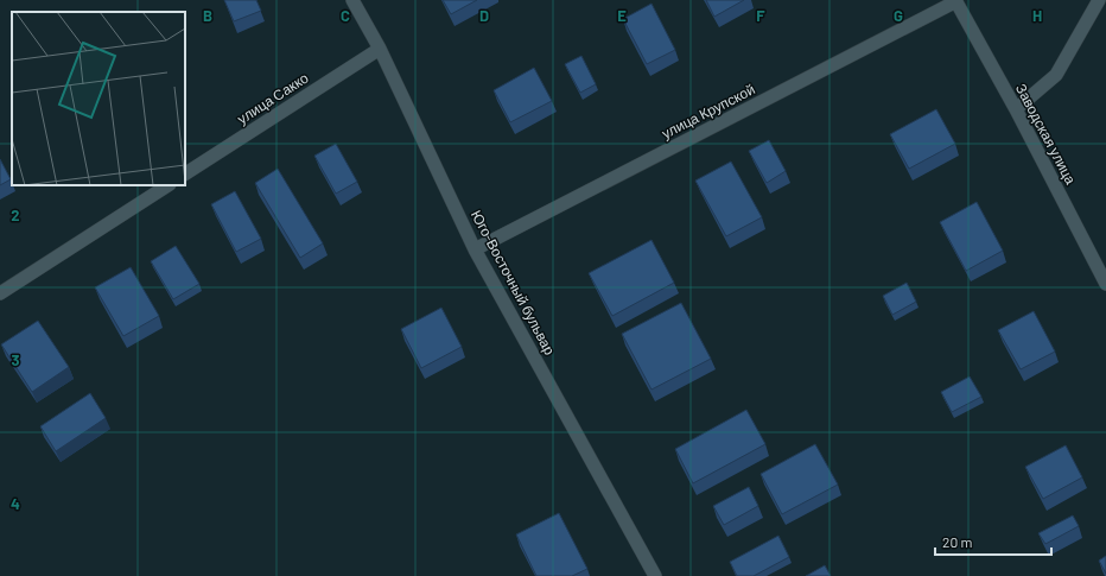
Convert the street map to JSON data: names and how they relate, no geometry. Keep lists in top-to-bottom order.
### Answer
{
  "streets": {
    "street": [
      "улица Сакко",
      "улица Крупской",
      "Заводская улица",
      "Юго-Восточный бульвар"
    ]
  },
  "crossings": [
    ["улица Сакко", "Юго-Восточный бульвар"],
    ["улица Крупской", "Заводская улица"],
    ["улица Крупской", "Юго-Восточный бульвар"]
  ],
  "scale_bar": "20 m",
  "grid": {
    "columns": [
      "B",
      "C",
      "D",
      "E",
      "F",
      "G",
      "H"
    ],
    "rows": ["2", "3", "4"]
  }
}
